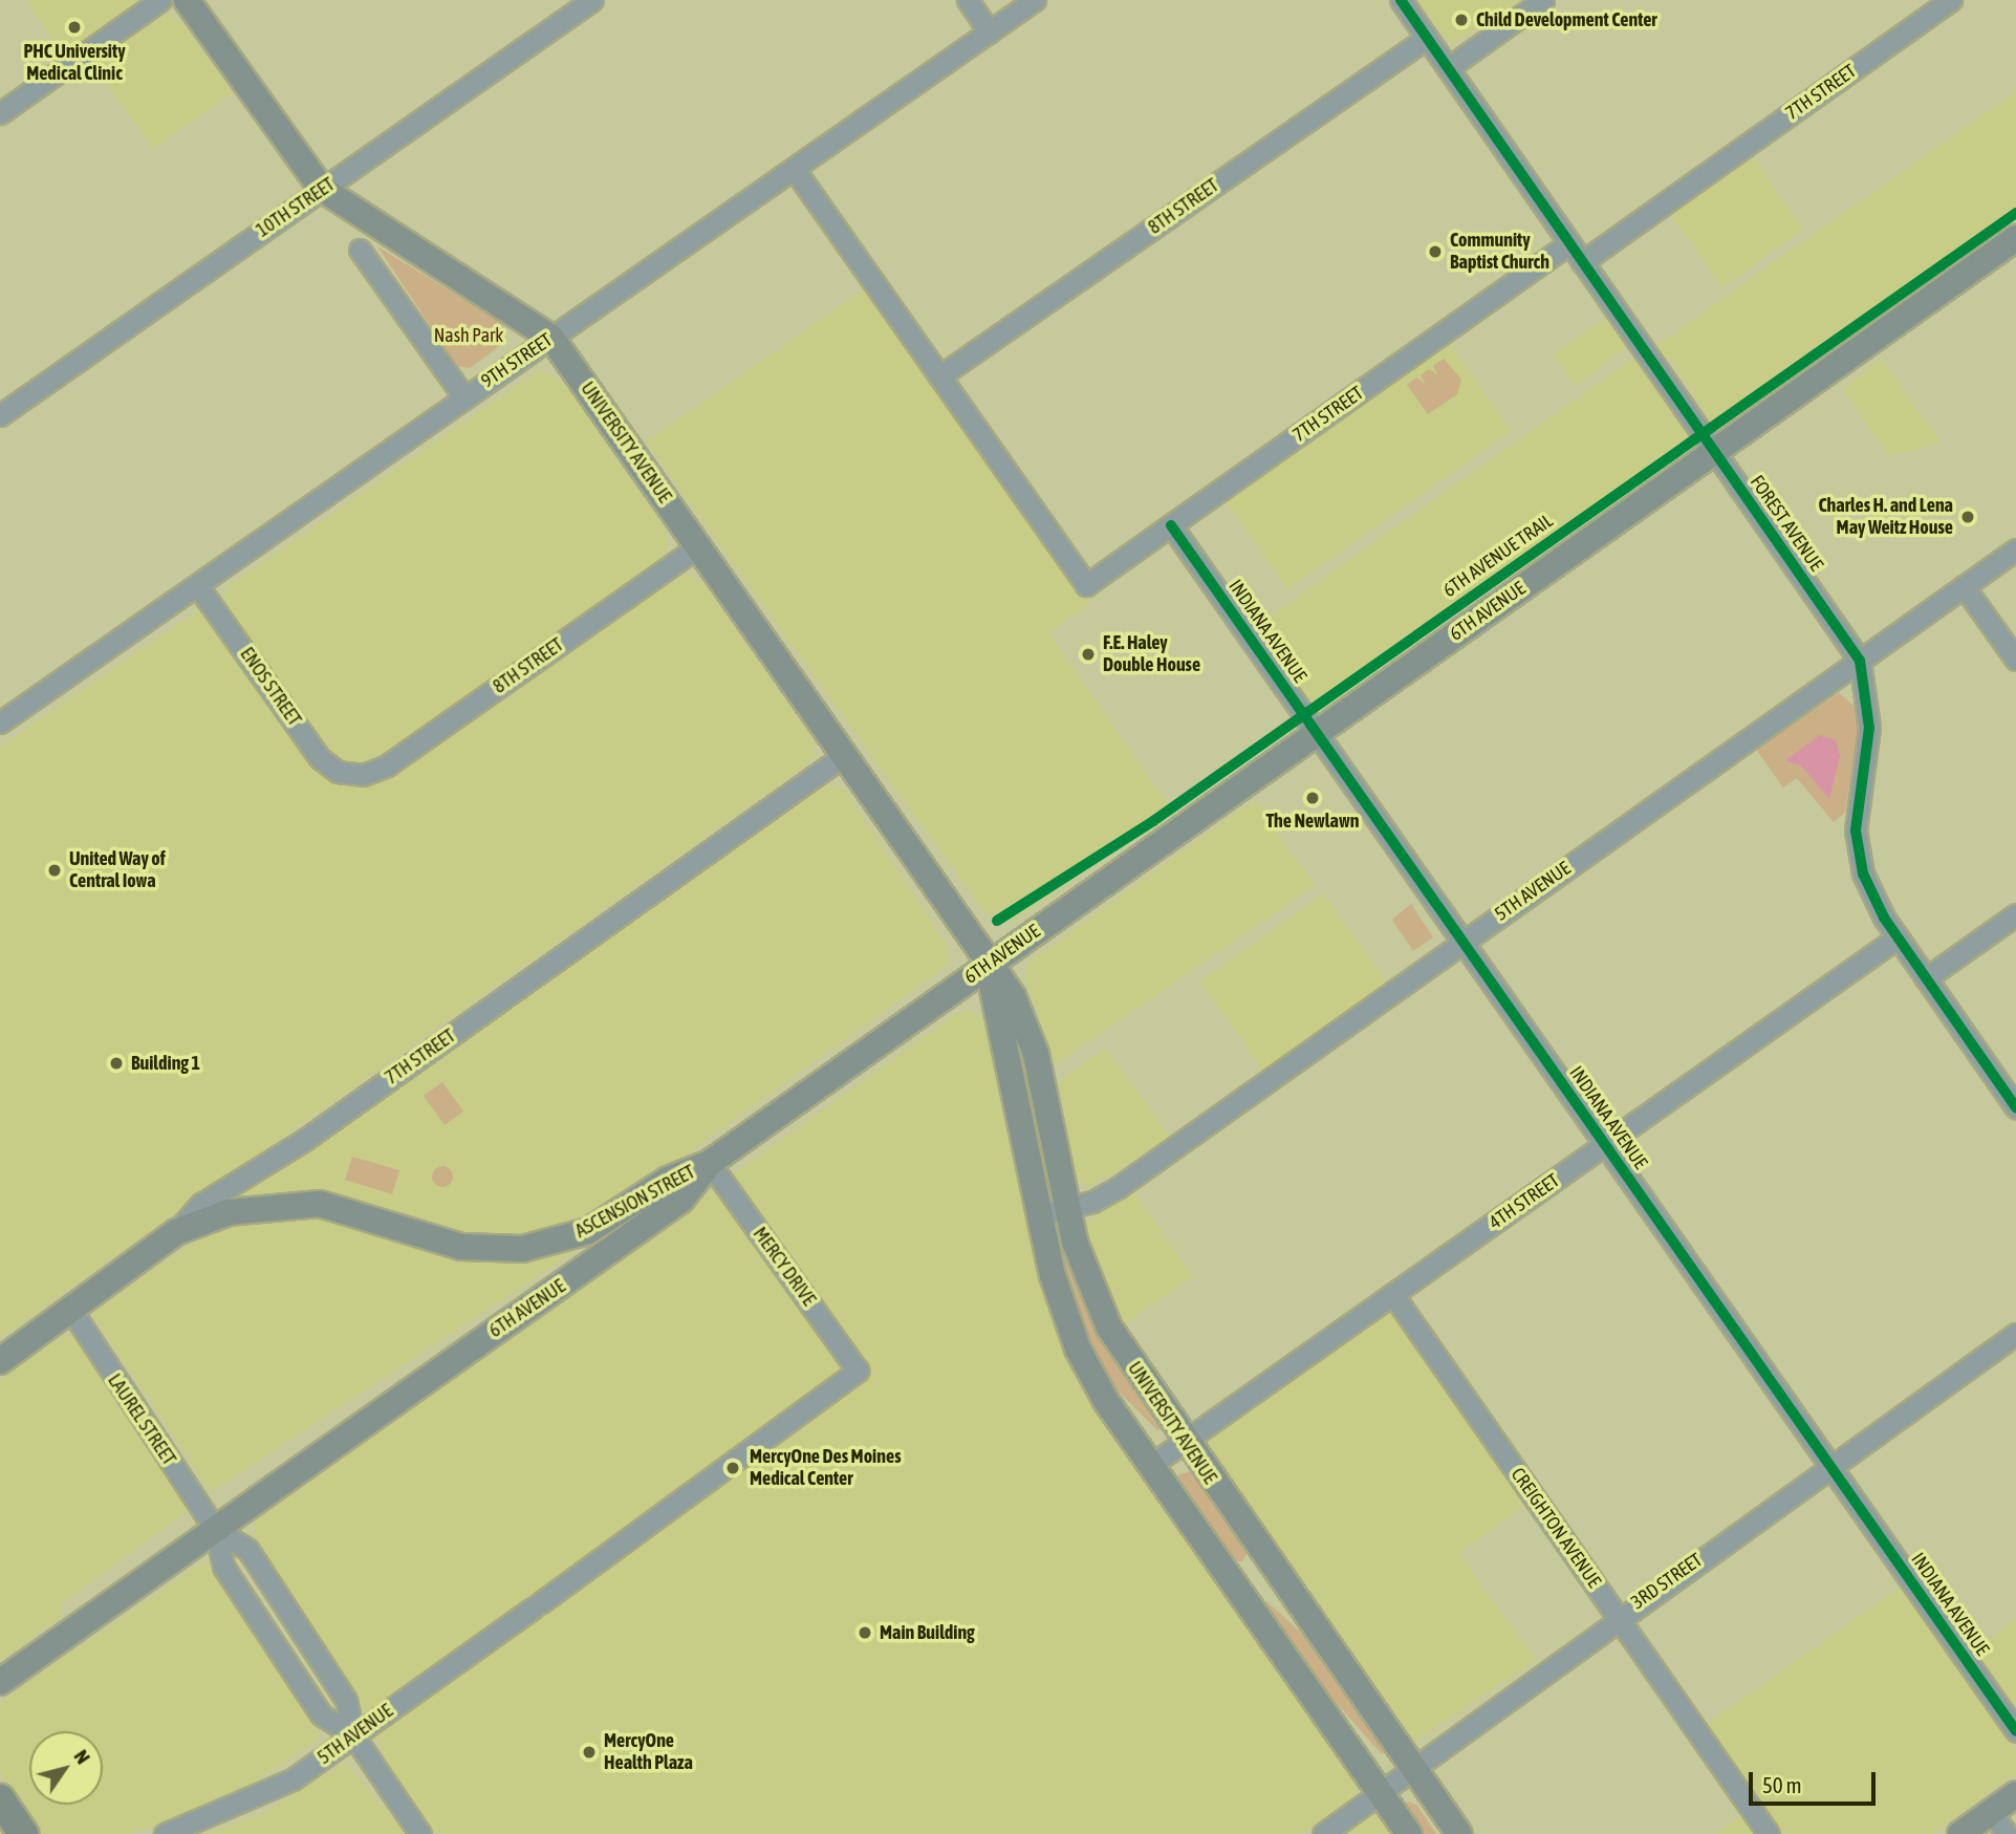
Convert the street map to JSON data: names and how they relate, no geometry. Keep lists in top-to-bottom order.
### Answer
{
  "streets": {
    "main road": [
      "7TH STREET",
      "UNIVERSITY AVENUE",
      "6TH AVENUE",
      "ASCENSION STREET"
    ],
    "street": [
      "8TH STREET",
      "10TH STREET",
      "9TH STREET",
      "FOREST AVENUE",
      "INDIANA AVENUE",
      "ENOS STREET",
      "5TH AVENUE",
      "4TH STREET",
      "MERCY DRIVE",
      "LAUREL STREET",
      "CREIGHTON AVENUE",
      "3RD STREET"
    ],
    "cycle path": ["6TH AVENUE TRAIL"]
  },
  "crossings": [
    ["7TH STREET", "8TH STREET"],
    ["7TH STREET", "UNIVERSITY AVENUE"],
    ["7TH STREET", "FOREST AVENUE"],
    ["7TH STREET", "INDIANA AVENUE"],
    ["7TH STREET", "ASCENSION STREET"],
    ["7TH STREET", "LAUREL STREET"],
    ["8TH STREET", "UNIVERSITY AVENUE"],
    ["8TH STREET", "FOREST AVENUE"],
    ["8TH STREET", "ENOS STREET"],
    ["10TH STREET", "UNIVERSITY AVENUE"],
    ["9TH STREET", "UNIVERSITY AVENUE"],
    ["9TH STREET", "ENOS STREET"],
    ["UNIVERSITY AVENUE", "6TH AVENUE"],
    ["UNIVERSITY AVENUE", "5TH AVENUE"],
    ["UNIVERSITY AVENUE", "4TH STREET"],
    ["UNIVERSITY AVENUE", "3RD STREET"],
    ["FOREST AVENUE", "6TH AVENUE"],
    ["FOREST AVENUE", "5TH AVENUE"],
    ["FOREST AVENUE", "4TH STREET"],
    ["6TH AVENUE", "INDIANA AVENUE"],
    ["6TH AVENUE", "ASCENSION STREET"],
    ["6TH AVENUE", "MERCY DRIVE"],
    ["6TH AVENUE", "LAUREL STREET"],
    ["INDIANA AVENUE", "5TH AVENUE"],
    ["INDIANA AVENUE", "4TH STREET"],
    ["INDIANA AVENUE", "3RD STREET"],
    ["5TH AVENUE", "MERCY DRIVE"],
    ["5TH AVENUE", "LAUREL STREET"],
    ["ASCENSION STREET", "MERCY DRIVE"],
    ["4TH STREET", "CREIGHTON AVENUE"],
    ["CREIGHTON AVENUE", "3RD STREET"]
  ],
  "parks": ["Nash Park"],
  "places": [
    "Child Development Center",
    "PHC University Medical Clinic",
    "Community Baptist Church",
    "Charles H. and Lena May Weitz House",
    "F.E. Haley Double House",
    "The Newlawn",
    "United Way of Central Iowa",
    "Building 1",
    "MercyOne Des Moines Medical Center",
    "Main Building",
    "MercyOne Health Plaza"
  ],
  "scale_bar": "50 m",
  "north": "top right"
}
